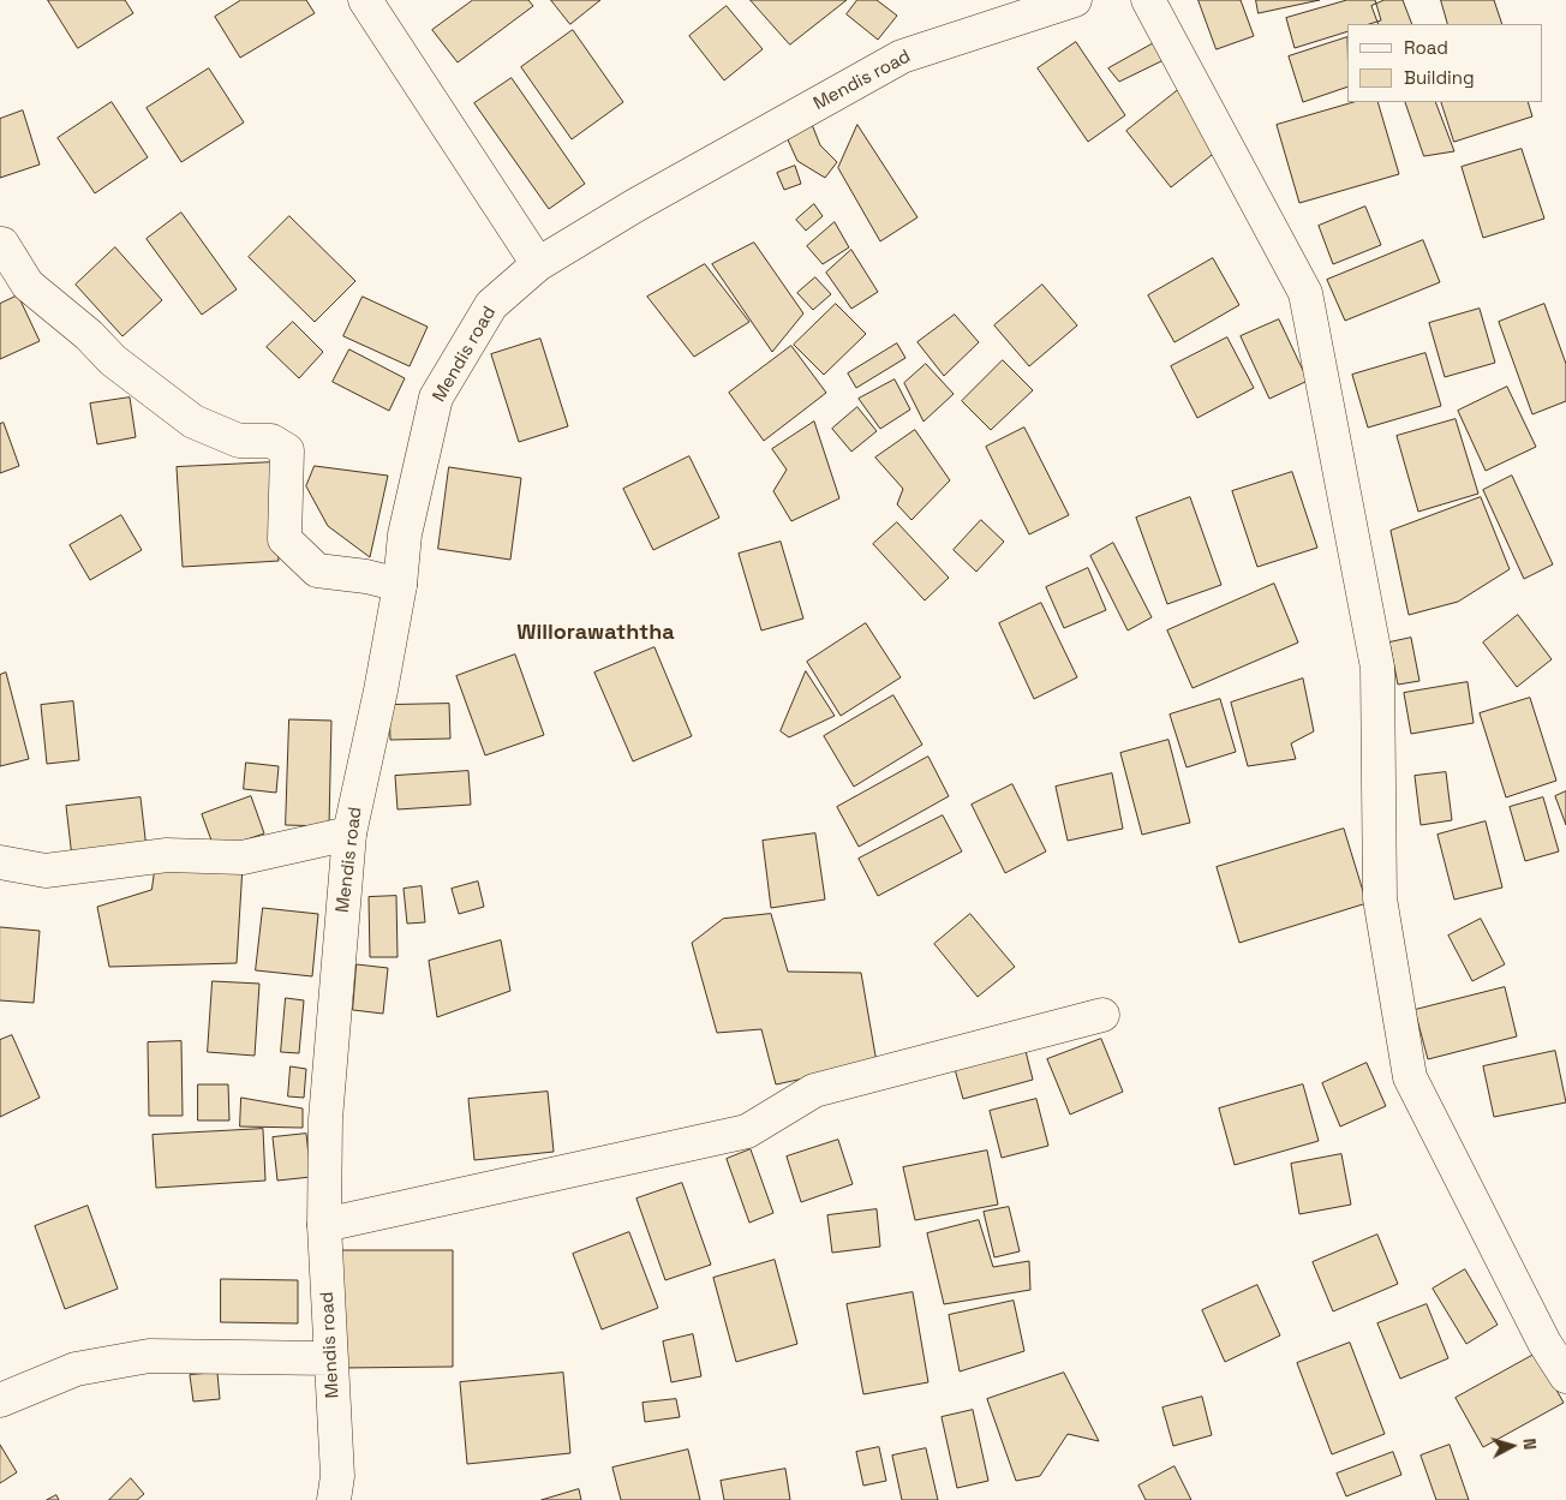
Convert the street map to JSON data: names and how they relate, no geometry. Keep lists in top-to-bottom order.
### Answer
{
  "streets": {
    "street": ["Mendis road"]
  },
  "districts": ["Willorawaththa"],
  "legend": ["Road", "Building"],
  "north": "right"
}
